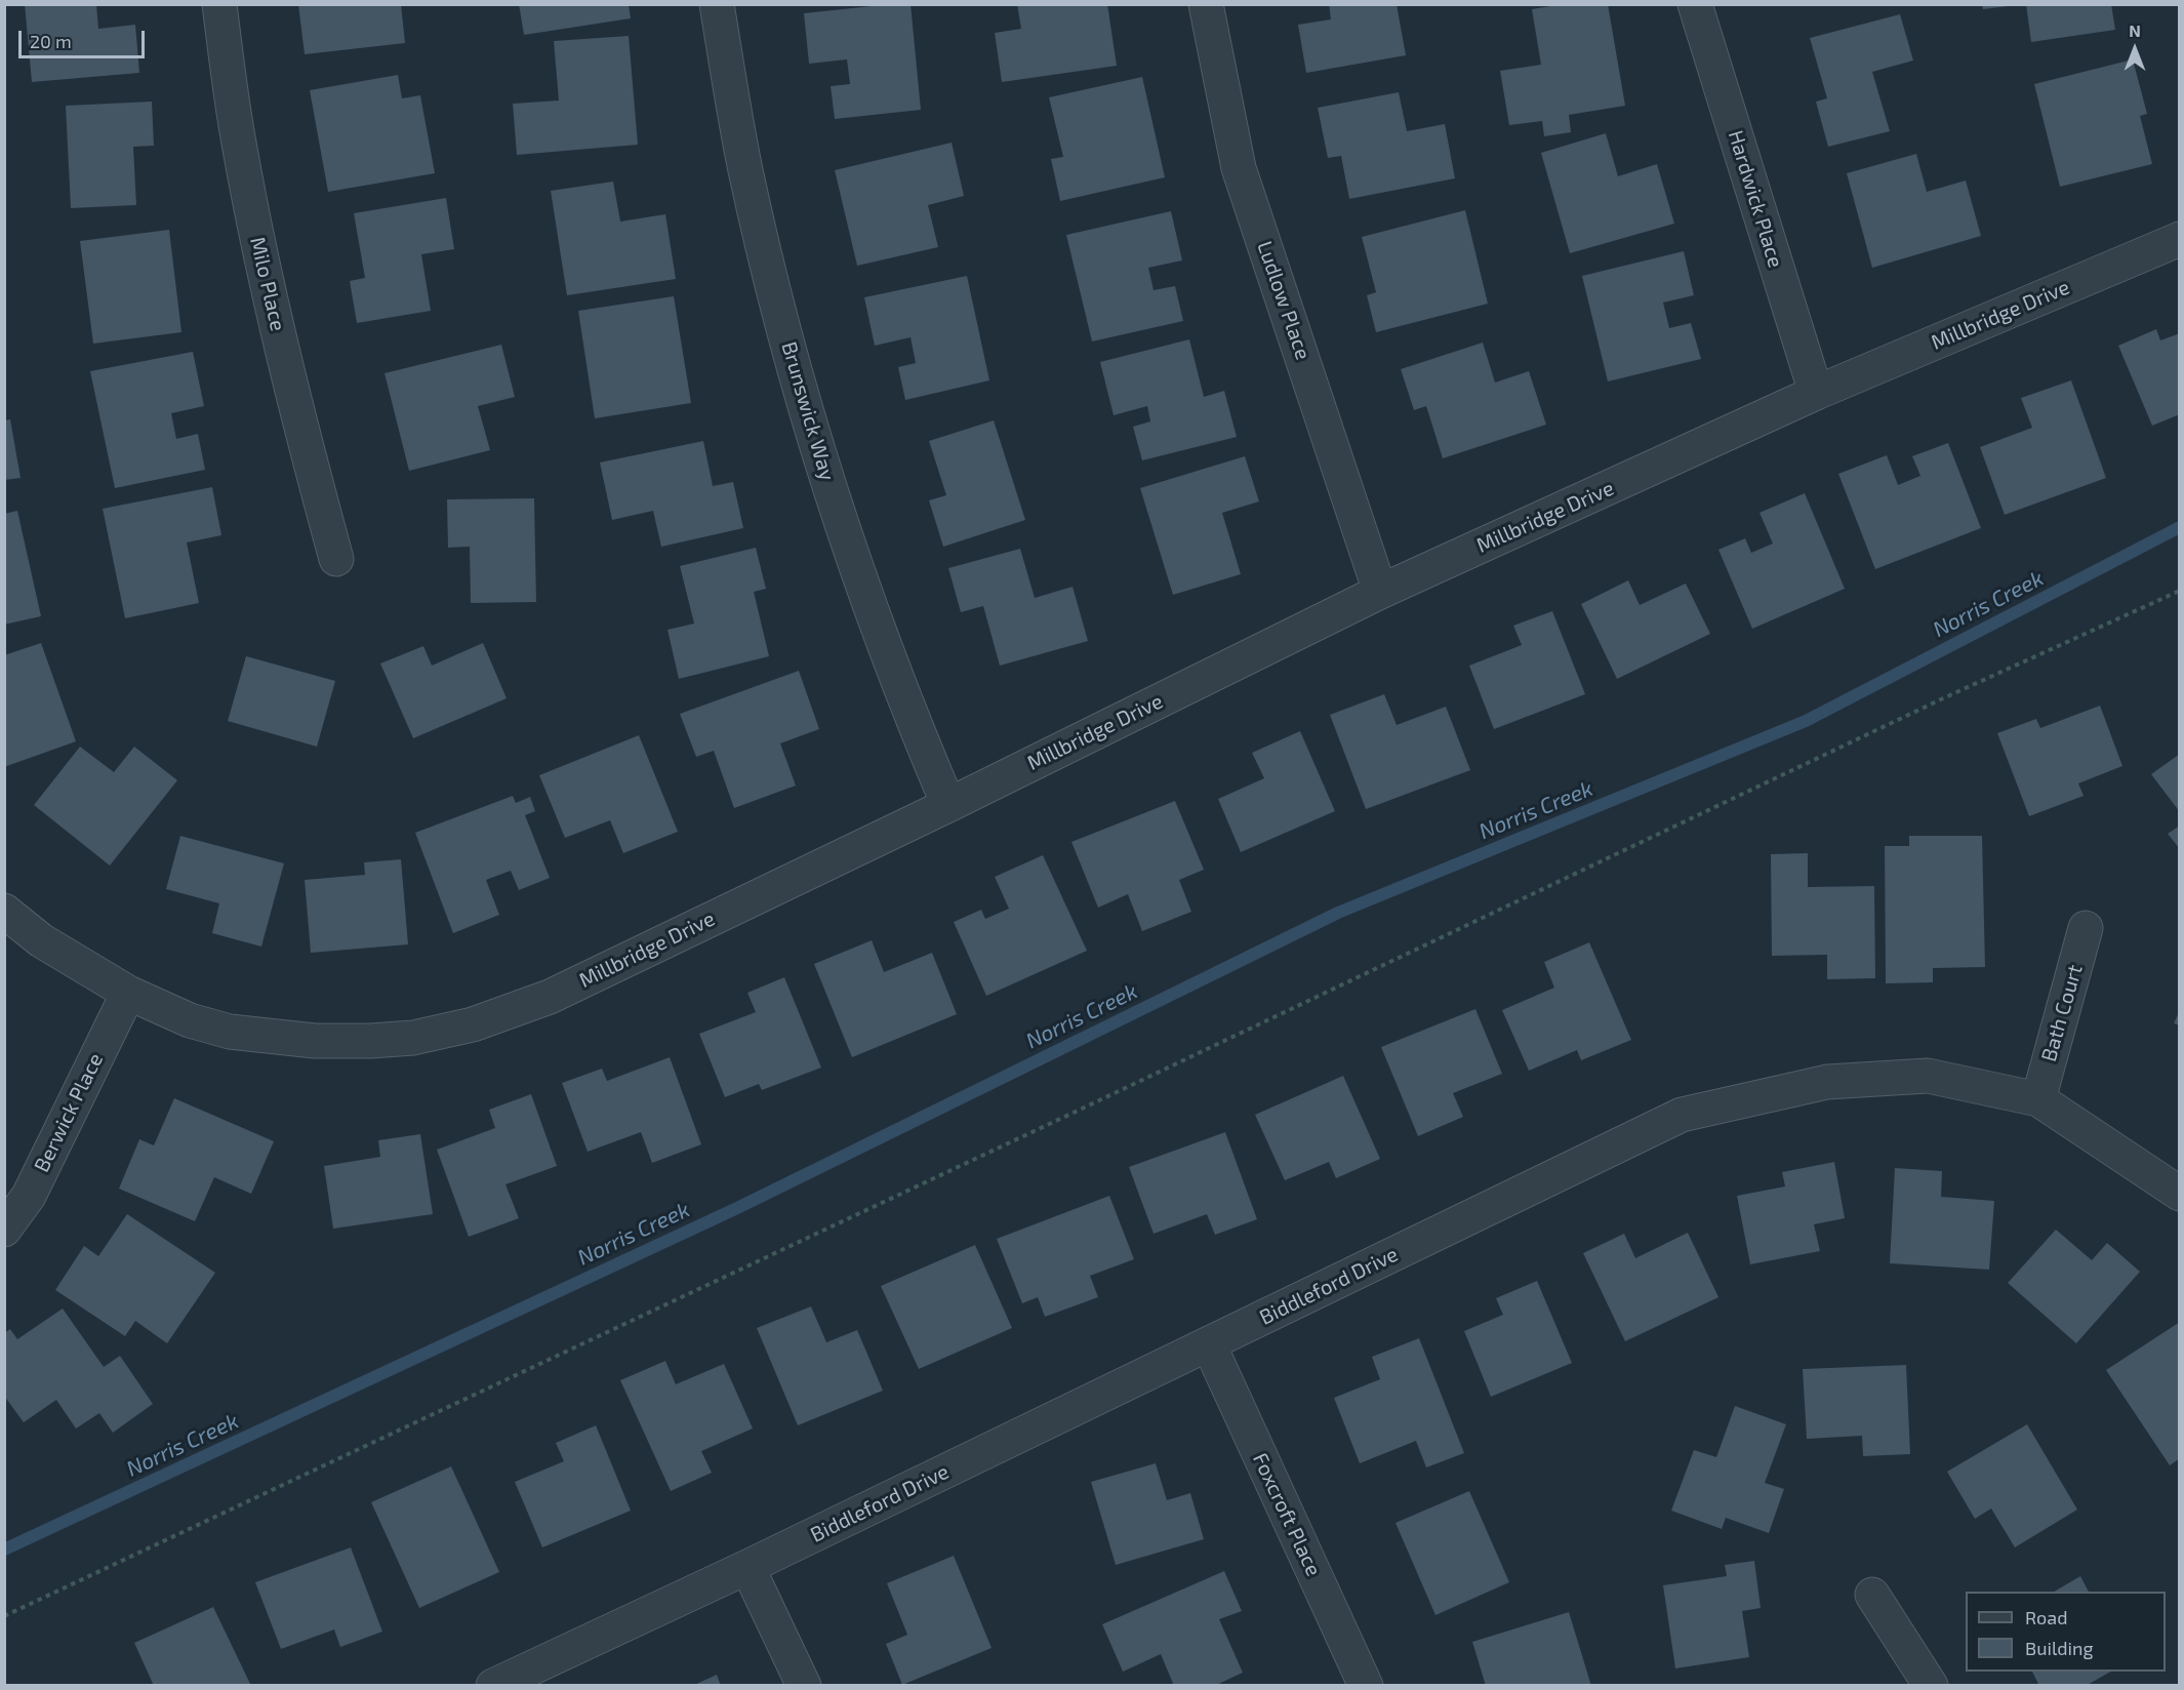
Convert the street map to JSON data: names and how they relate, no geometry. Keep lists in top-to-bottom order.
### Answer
{
  "streets": {
    "street": [
      "Hardwick Place",
      "Milo Place",
      "Ludlow Place",
      "Millbridge Drive",
      "Brunswick Way",
      "Bath Court",
      "Berwick Place",
      "Biddleford Drive",
      "Foxcroft Place"
    ]
  },
  "crossings": [
    ["Hardwick Place", "Millbridge Drive"],
    ["Ludlow Place", "Millbridge Drive"],
    ["Millbridge Drive", "Brunswick Way"],
    ["Millbridge Drive", "Berwick Place"],
    ["Bath Court", "Biddleford Drive"],
    ["Biddleford Drive", "Foxcroft Place"]
  ],
  "water": ["Norris Creek"],
  "legend": ["Road", "Building"],
  "scale_bar": "20 m",
  "north": "top"
}
